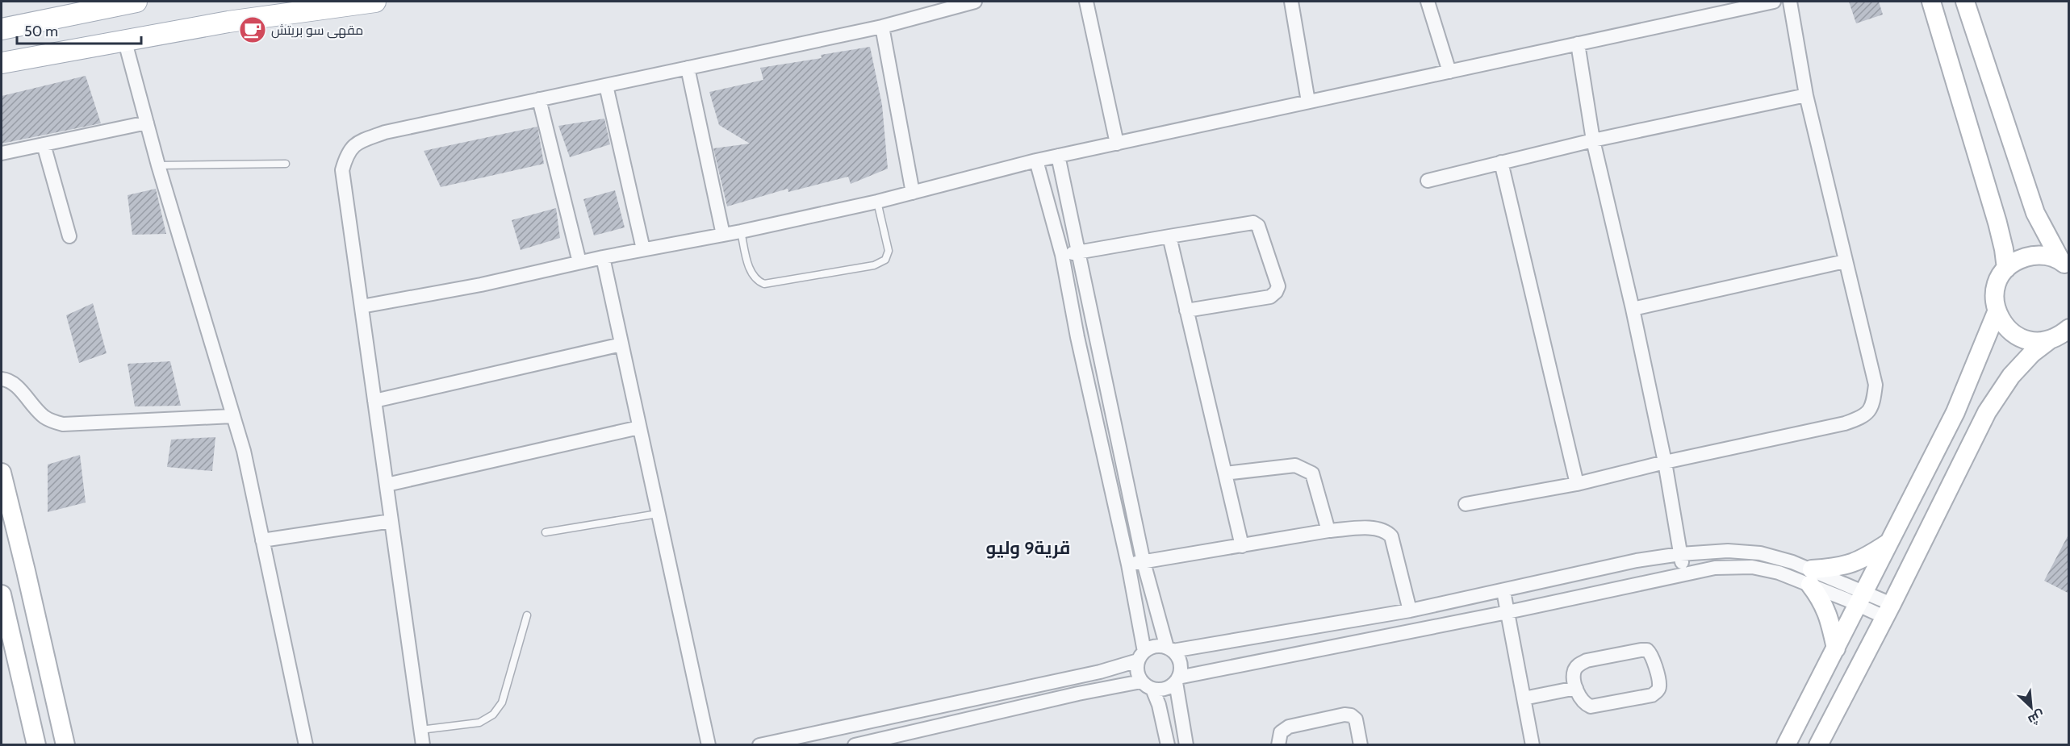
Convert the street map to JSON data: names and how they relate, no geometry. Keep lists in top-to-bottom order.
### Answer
{
  "districts": ["قرية9 وليو"],
  "places": {
    "cafe": ["مقهى سو بريتش"]
  },
  "scale_bar": "50 m",
  "north": "bottom right"
}
